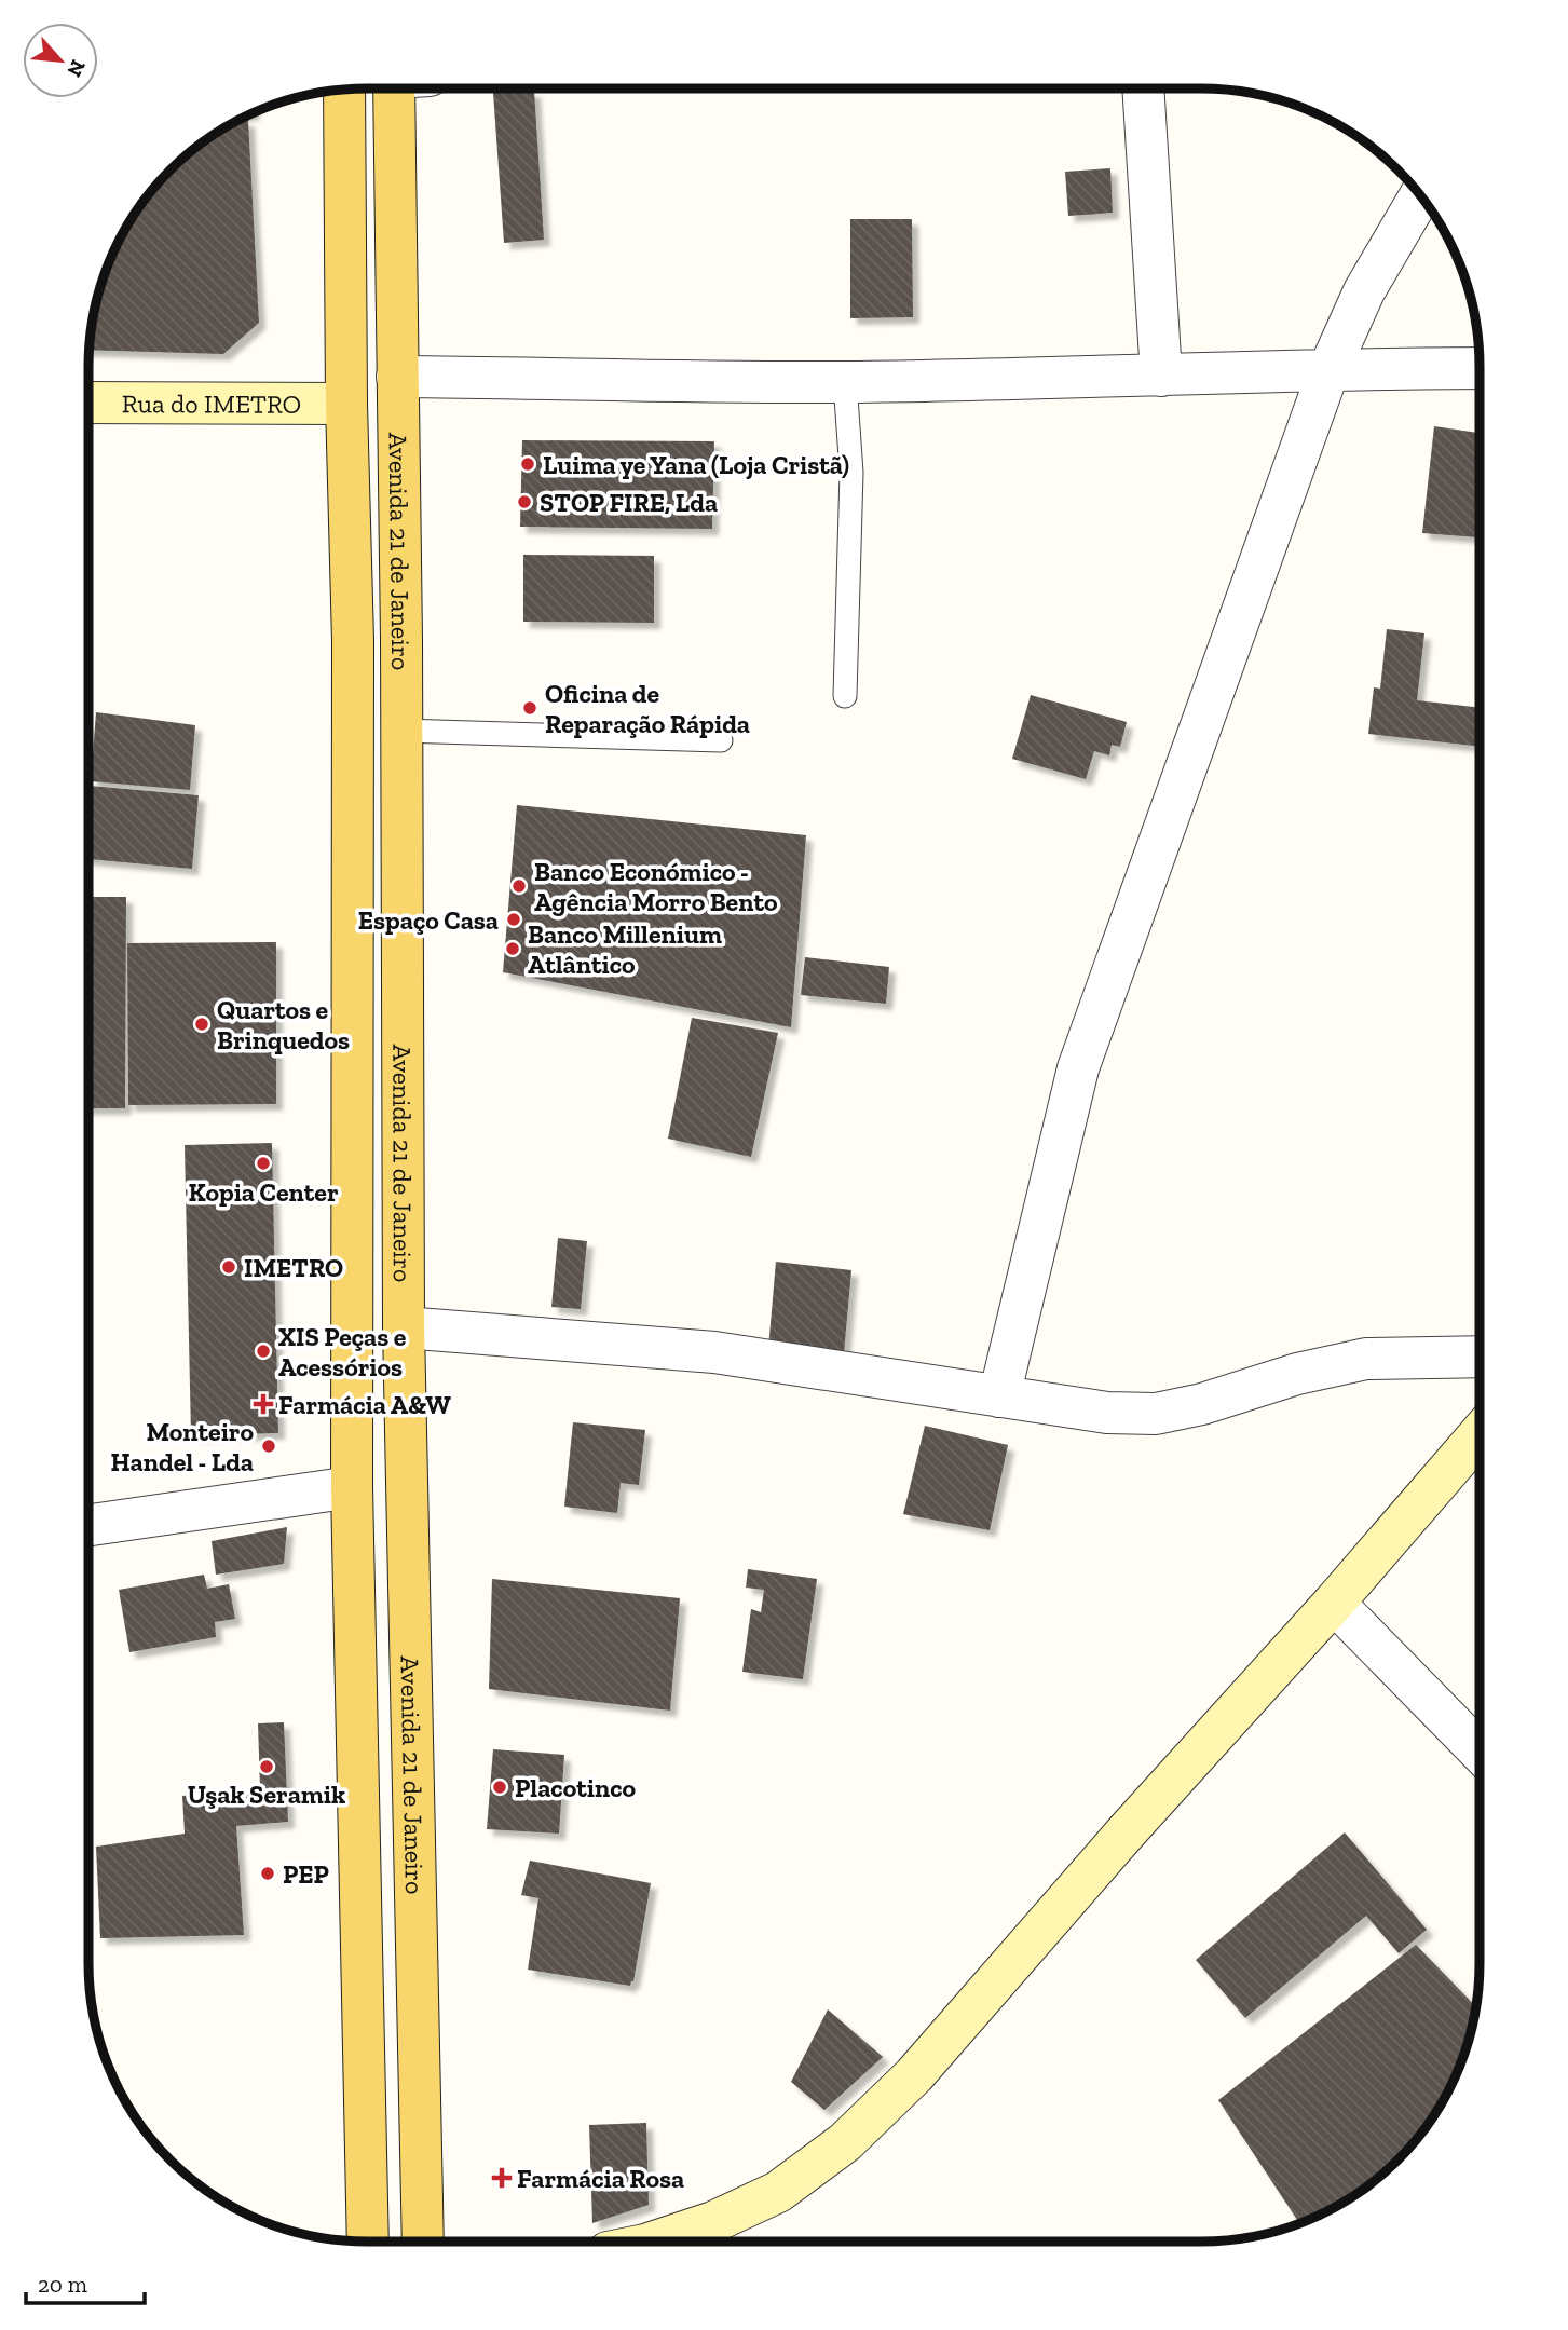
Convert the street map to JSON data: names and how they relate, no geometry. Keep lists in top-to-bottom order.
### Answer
{
  "streets": {
    "main road": ["Rua do IMETRO", "Avenida 21 de Janeiro"]
  },
  "crossings": [
    ["Rua do IMETRO", "Avenida 21 de Janeiro"]
  ],
  "places": {
    "other": [
      "Luima ye Yana (Loja Cristã)",
      "STOP FIRE, Lda",
      "Oficina de Reparação Rápida",
      "Banco Económico - Agência Morro Bento",
      "Espaço Casa",
      "Banco Millenium Atlântico",
      "Quartos e Brinquedos",
      "Kopia Center",
      "IMETRO",
      "XIS Peças e Acessórios",
      "Monteiro Handel - Lda",
      "Uşak Seramik",
      "Placotinco",
      "PEP"
    ],
    "health": ["Farmácia A&W", "Farmácia Rosa"]
  },
  "scale_bar": "20 m",
  "north": "bottom right"
}
